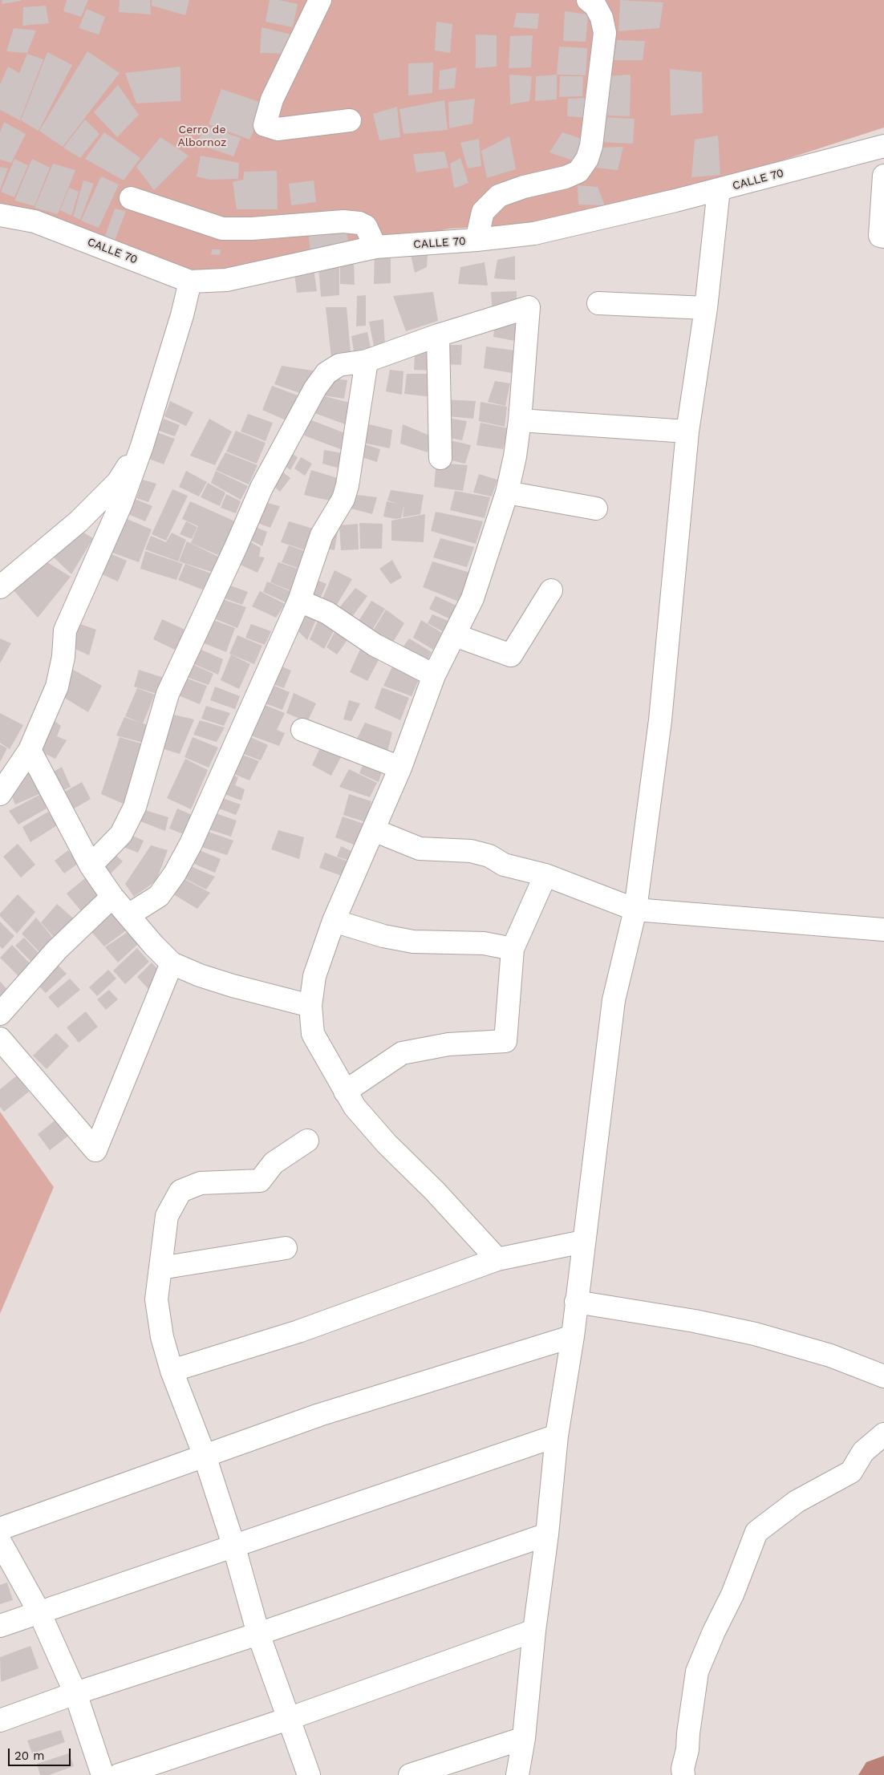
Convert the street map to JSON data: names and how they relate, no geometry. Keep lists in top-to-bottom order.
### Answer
{
  "streets": {
    "street": ["CALLE 70"]
  },
  "parks": ["Cerro de Albornoz"],
  "scale_bar": "20 m"
}
